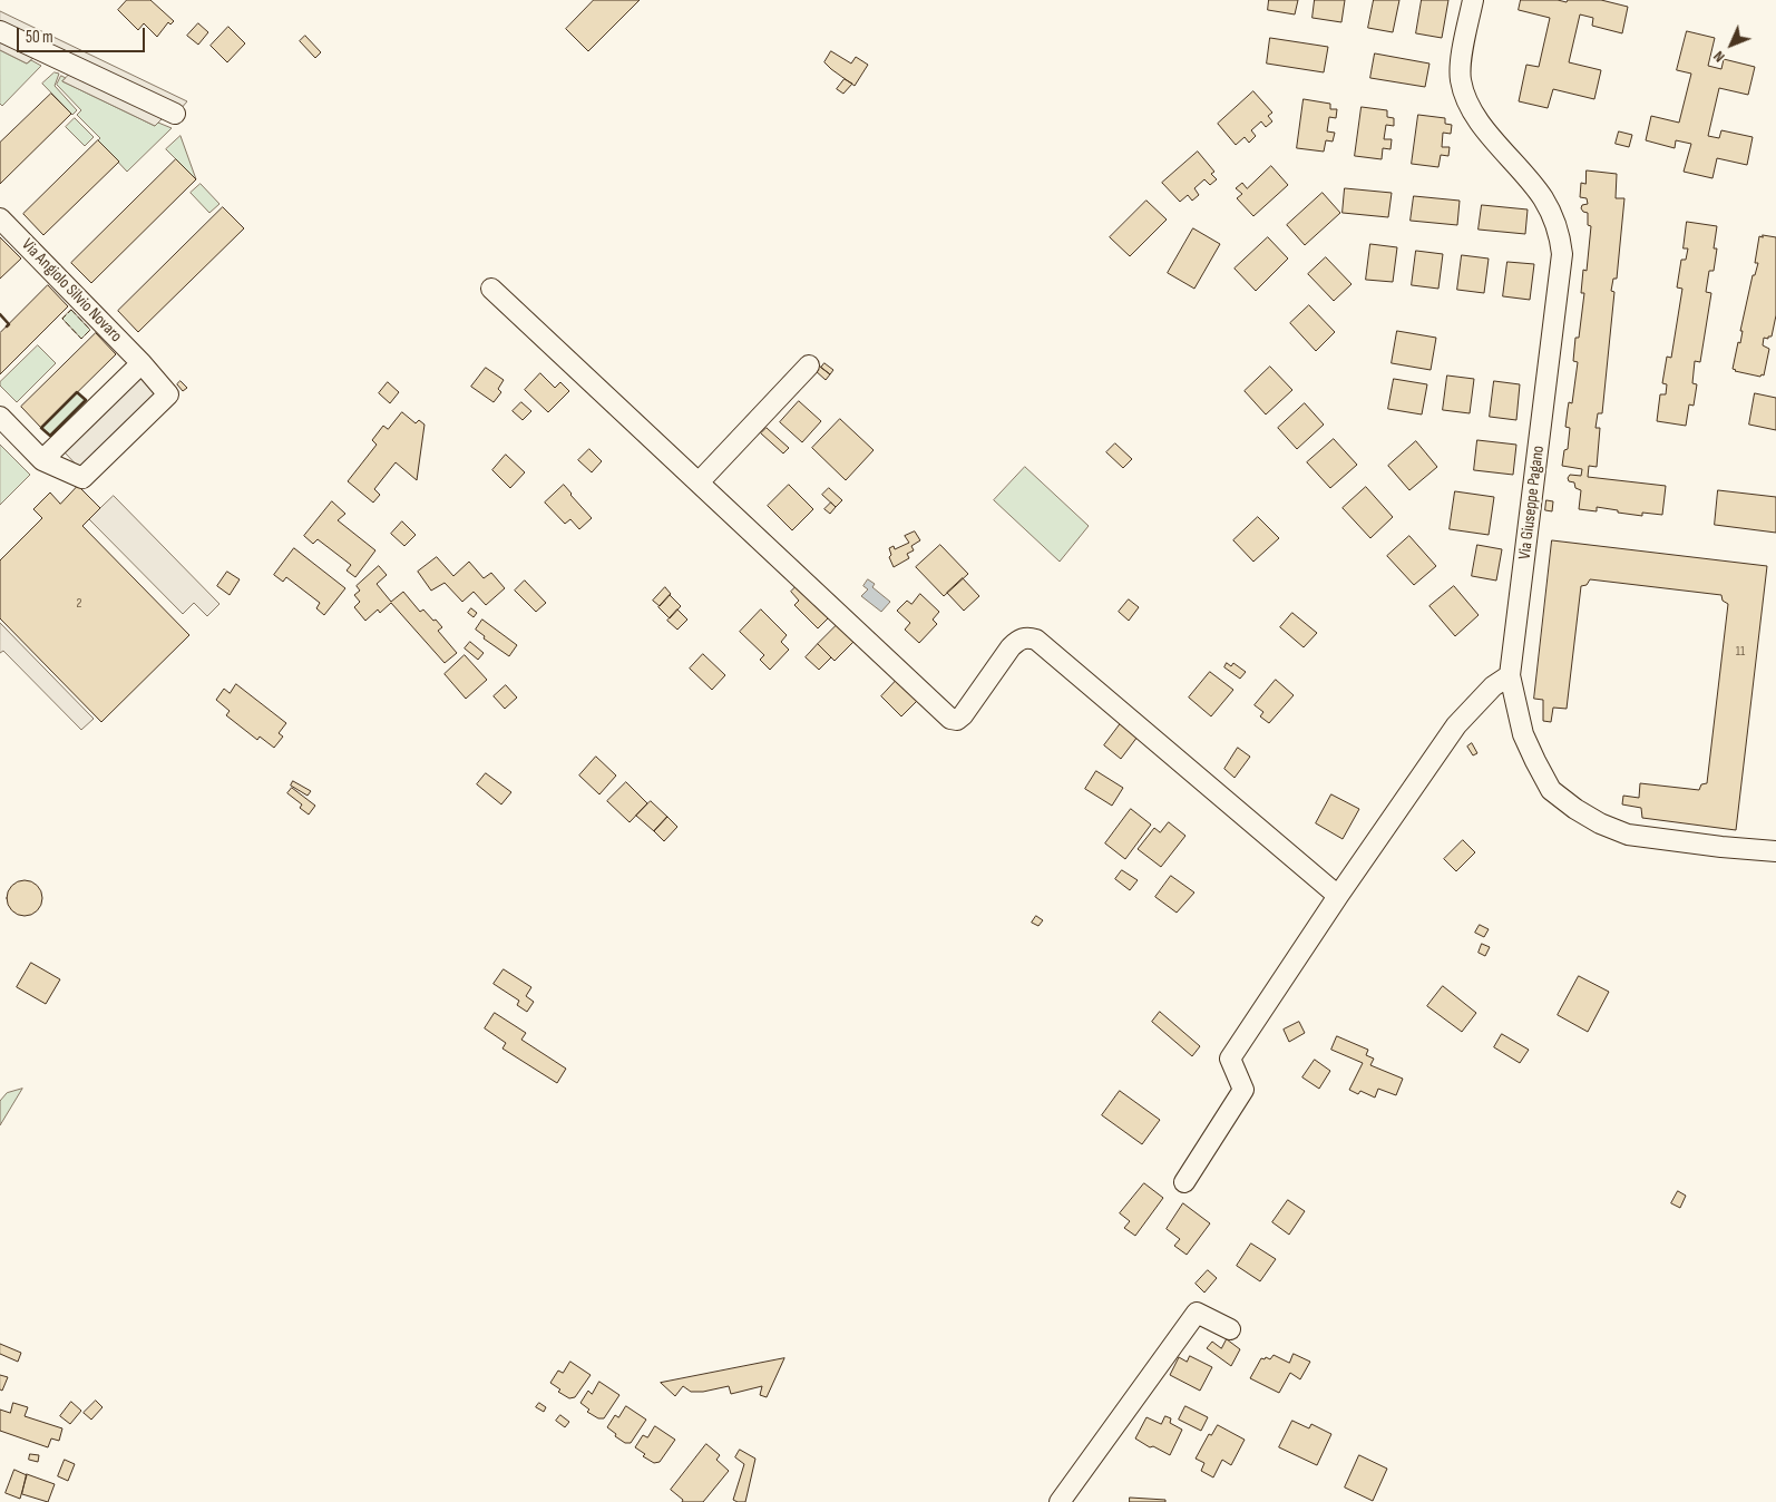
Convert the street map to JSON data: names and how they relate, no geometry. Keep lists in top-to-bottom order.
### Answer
{
  "streets": {
    "street": ["Via Angiolo Silvio Novaro", "Via Giuseppe Pagano"]
  },
  "house_numbers": ["2", "11"],
  "scale_bar": "50 m",
  "north": "bottom left"
}
